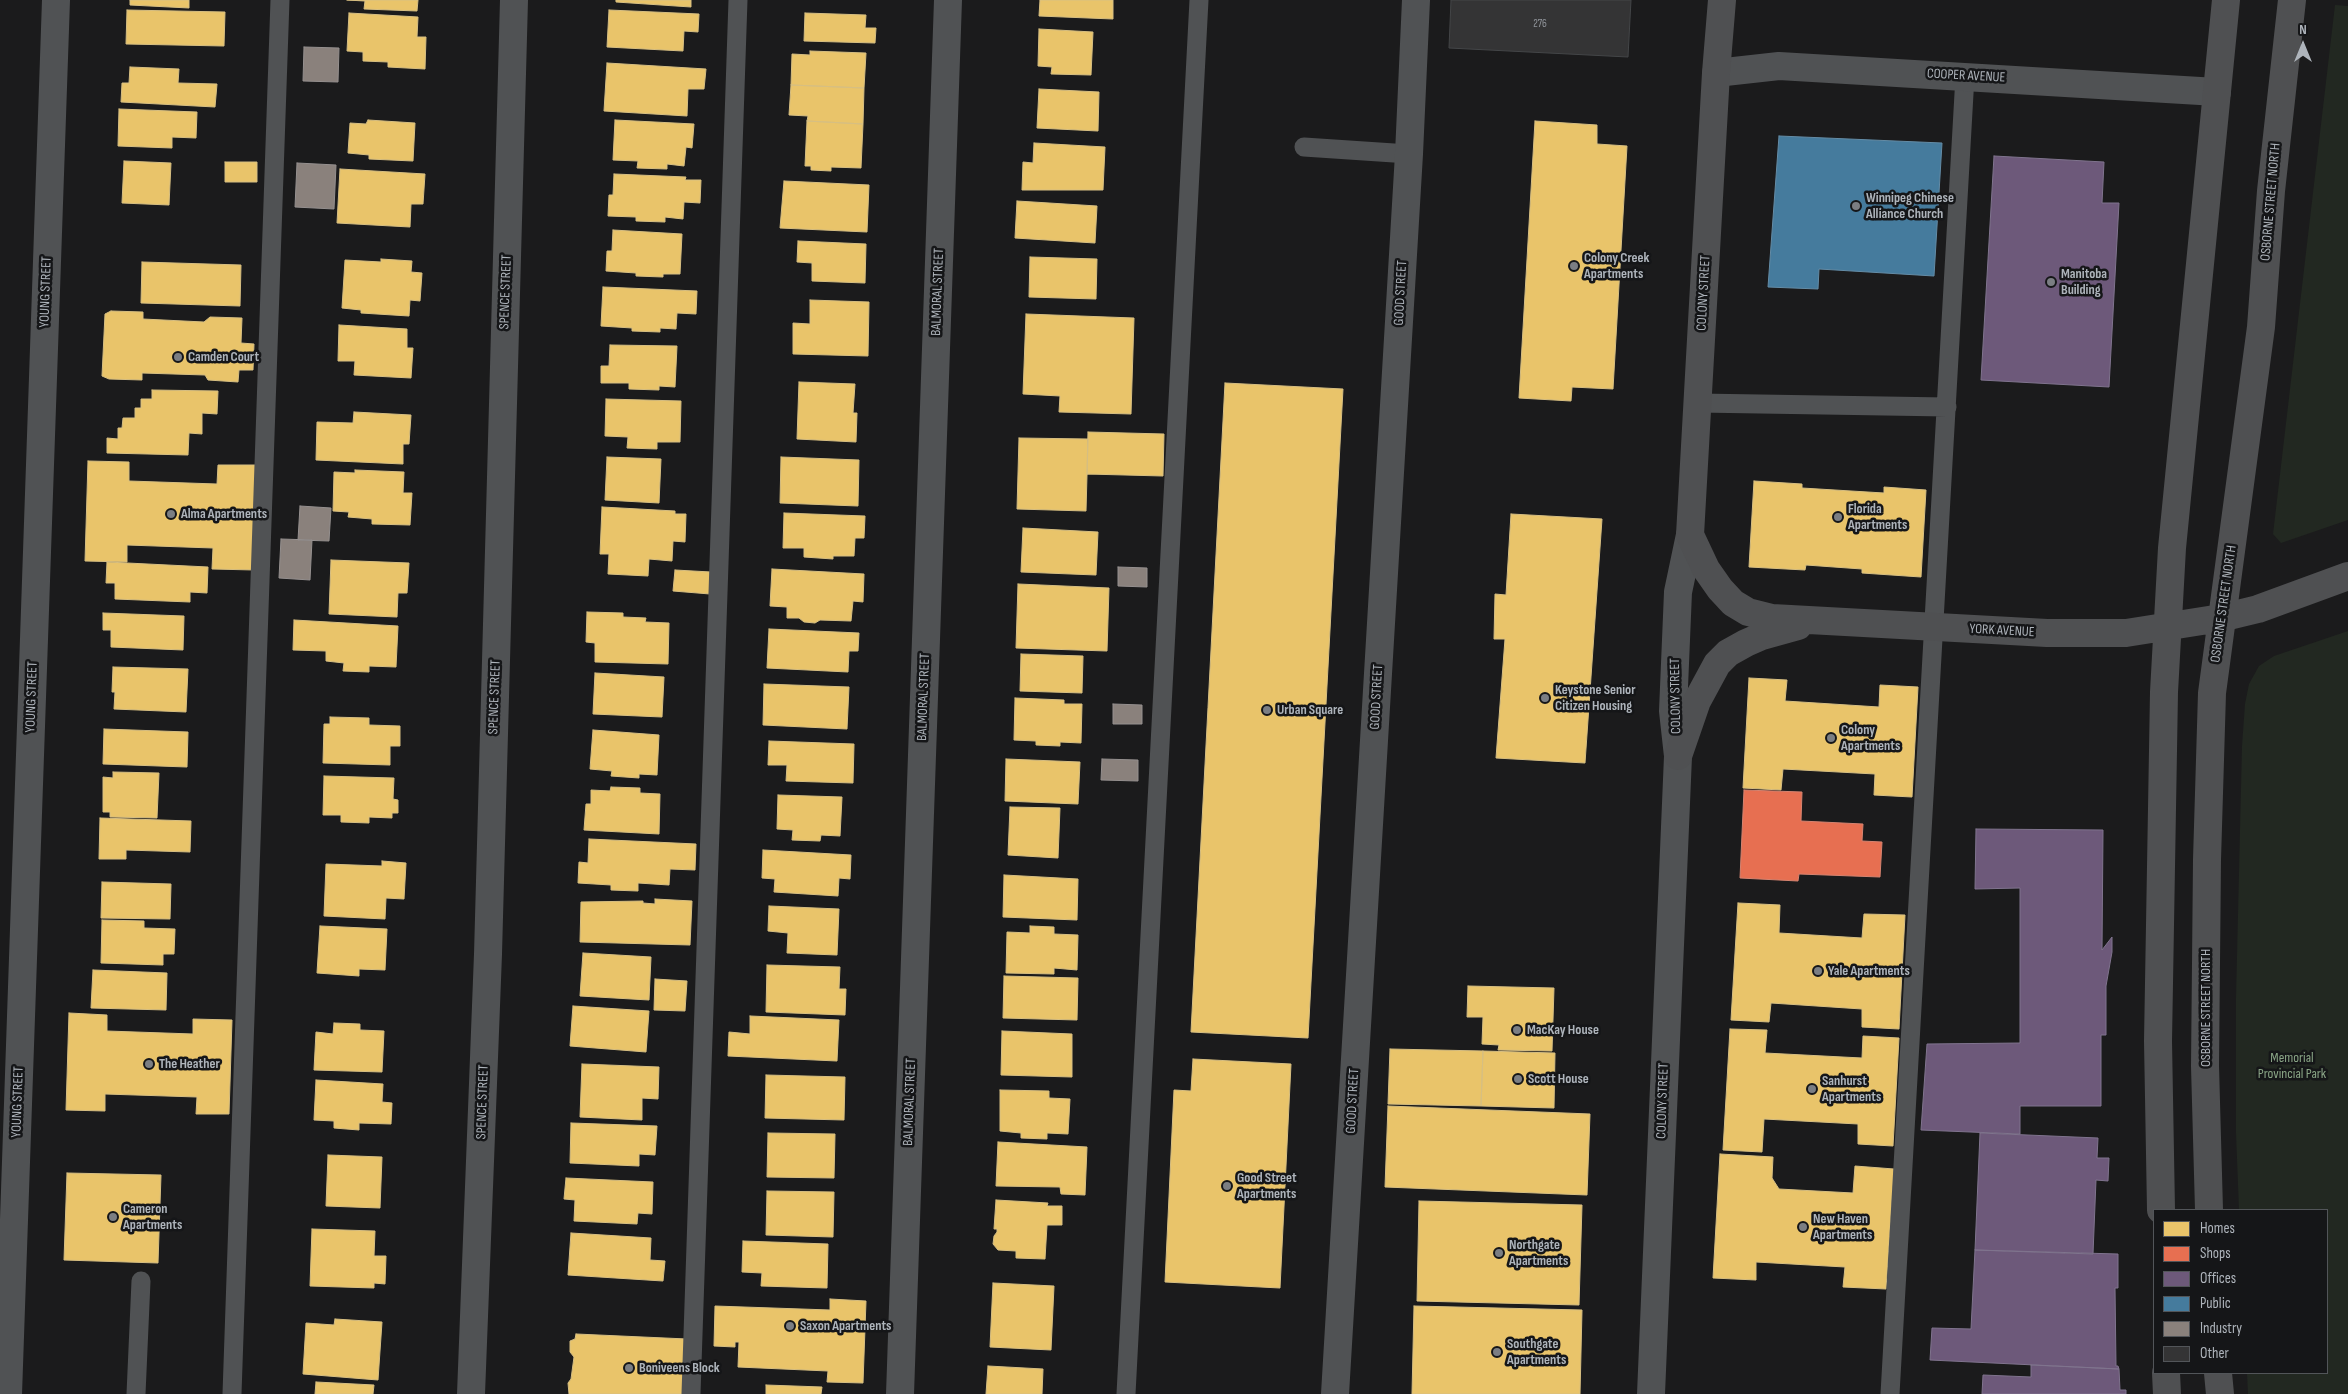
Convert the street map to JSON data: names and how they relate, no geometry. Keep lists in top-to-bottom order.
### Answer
{
  "streets": {
    "main road": ["OSBORNE STREET NORTH", "COLONY STREET", "YORK AVENUE"],
    "street": [
      "COOPER AVENUE",
      "YOUNG STREET",
      "SPENCE STREET",
      "BALMORAL STREET",
      "GOOD STREET"
    ]
  },
  "crossings": [
    ["COOPER AVENUE", "COLONY STREET"],
    ["OSBORNE STREET NORTH", "YORK AVENUE"],
    ["COLONY STREET", "YORK AVENUE"]
  ],
  "parks": ["Memorial Provincial Park"],
  "places": [
    "Winnipeg Chinese Alliance Church",
    "Colony Creek Apartments",
    "Manitoba Building",
    "Camden Court",
    "Alma Apartments",
    "Florida Apartments",
    "Keystone Senior Citizen Housing",
    "Urban Square",
    "Colony Apartments",
    "Yale Apartments",
    "MacKay House",
    "The Heather",
    "Scott House",
    "Sanhurst Apartments",
    "Good Street Apartments",
    "Cameron Apartments",
    "New Haven Apartments",
    "Northgate Apartments",
    "Saxon Apartments",
    "Southgate Apartments",
    "Boniveens Block"
  ],
  "house_numbers": ["276"],
  "legend": [
    "Homes",
    "Shops",
    "Offices",
    "Public",
    "Industry",
    "Other"
  ],
  "north": "top"
}
